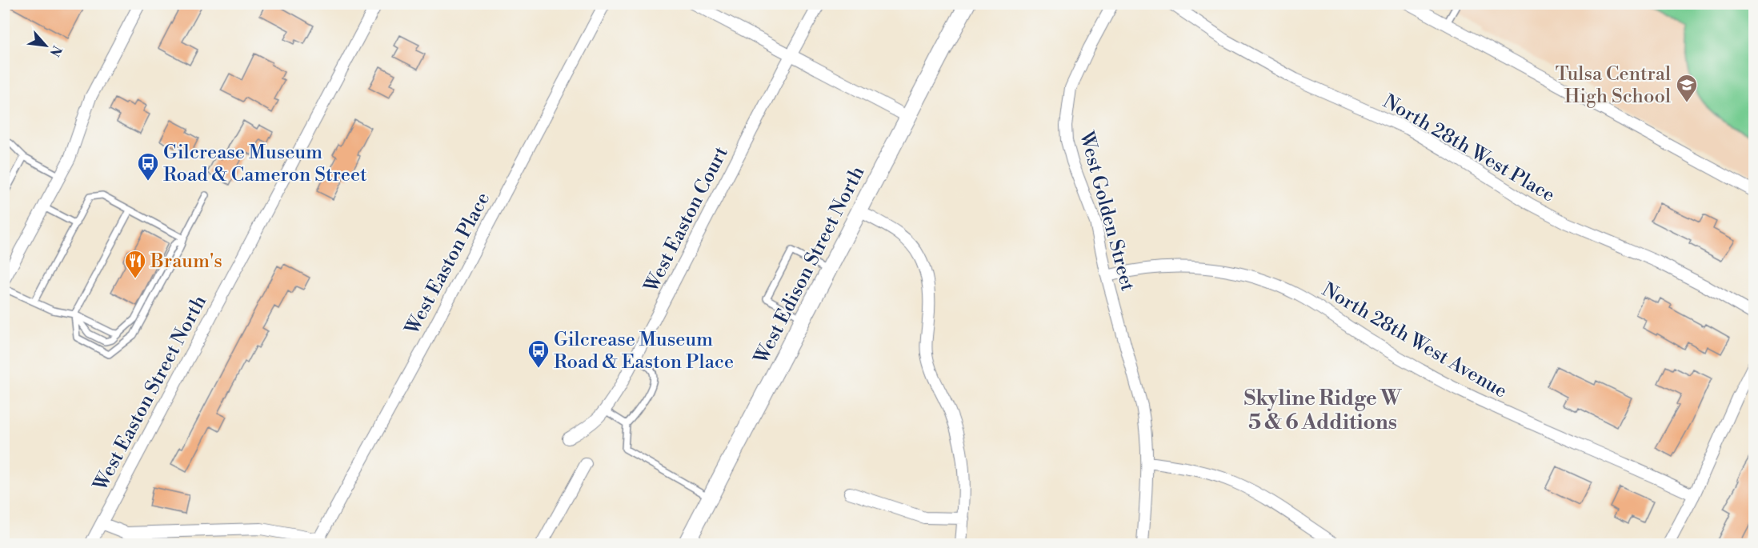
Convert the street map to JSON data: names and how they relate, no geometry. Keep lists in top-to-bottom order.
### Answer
{
  "streets": {
    "main road": ["West Edison Street North"],
    "street": [
      "North 28th West Place",
      "West Golden Street",
      "West Easton Court",
      "West Easton Place",
      "North 28th West Avenue",
      "West Easton Street North"
    ]
  },
  "crossings": [
    ["West Golden Street", "North 28th West Avenue"]
  ],
  "districts": ["Skyline Ridge W 5 & 6 Additions"],
  "places": {
    "school or university": ["Tulsa Central High School"],
    "bus stop": ["Gilcrease Museum Road & Cameron Street", "Gilcrease Museum Road & Easton Place"],
    "restaurant": ["Braum's"]
  },
  "north": "bottom right"
}
